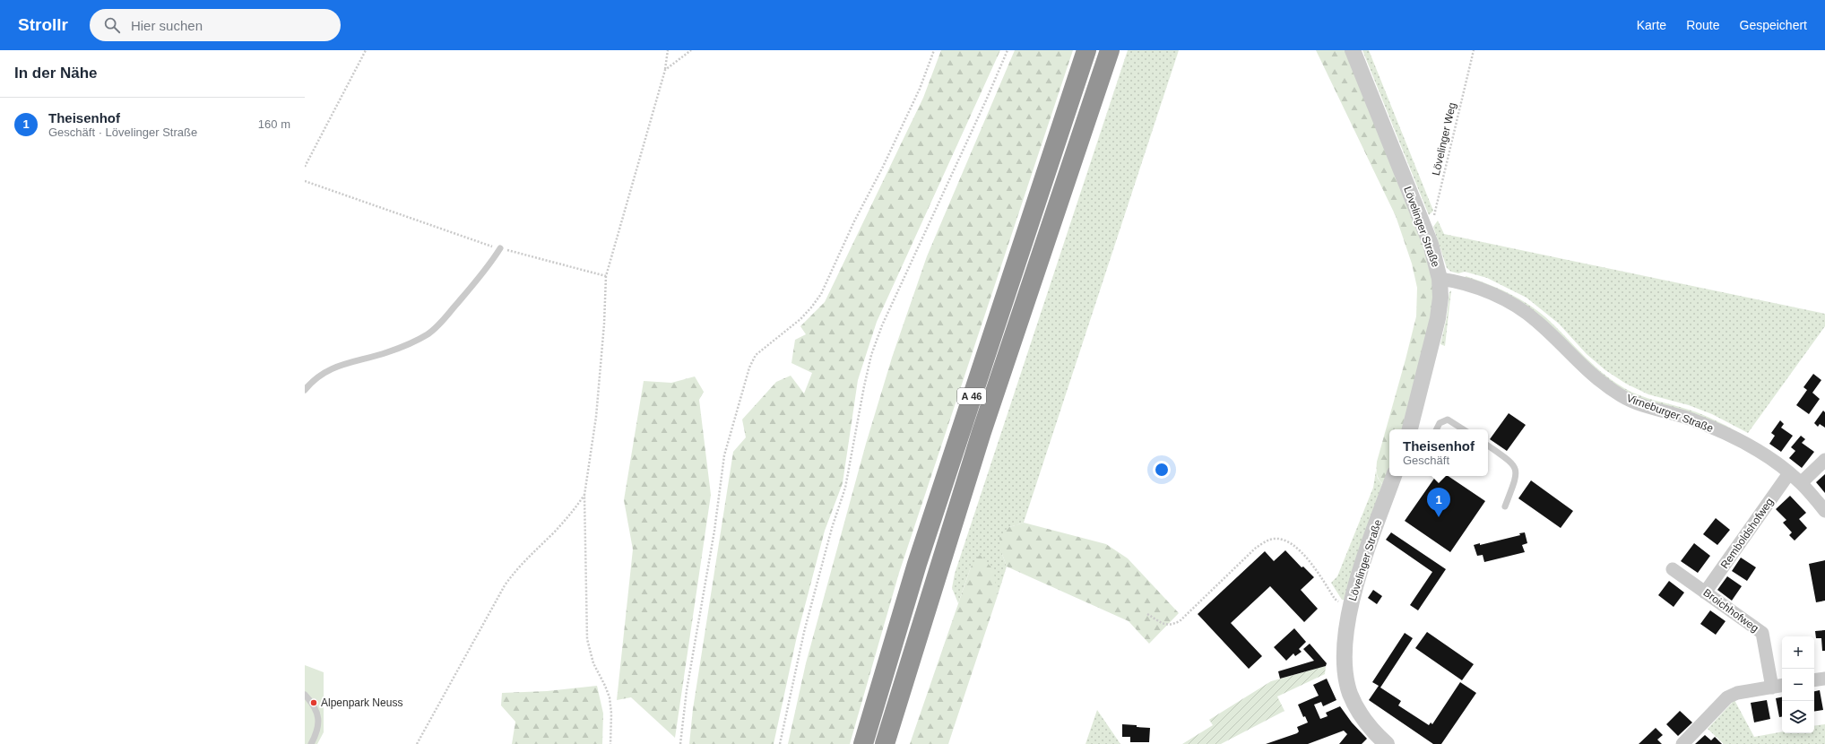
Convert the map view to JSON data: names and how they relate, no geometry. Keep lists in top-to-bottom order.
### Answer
{
  "streets": {
    "highway": ["A 46"],
    "street": [
      "Lövelinger Straße",
      "Virneburger Straße",
      "Remboldshofweg",
      "Broichhofweg"
    ],
    "path": ["Lövelinger Weg"]
  },
  "crossings": [
    ["Lövelinger Weg", "Lövelinger Straße"],
    ["Lövelinger Straße", "Virneburger Straße"],
    ["Virneburger Straße", "Remboldshofweg"],
    ["Remboldshofweg", "Broichhofweg"]
  ],
  "places": ["Alpenpark Neuss"],
  "page": {
    "header": "Strollr",
    "search": "Hier suchen",
    "nav": ["Karte", "Route", "Gespeichert"],
    "heading": "In der Nähe",
    "list": [
      {
        "mark": "1",
        "name": "Theisenhof",
        "note": "Geschäft · Lövelinger Straße",
        "value": "160 m"
      }
    ],
    "popup": ["Theisenhof", "Geschäft"],
    "pins": "1",
    "map_buttons": ["+", "−"]
  }
}
